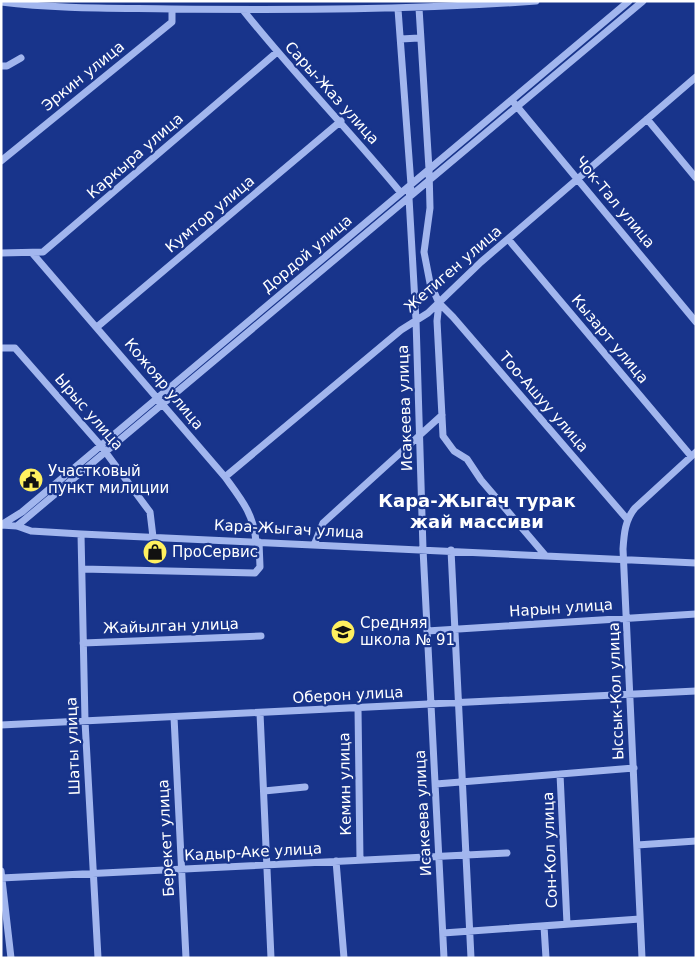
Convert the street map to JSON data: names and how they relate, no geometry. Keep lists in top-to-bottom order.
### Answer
{
  "streets": {
    "street": [
      "Эркин улица",
      "Сары-Жаз улица",
      "Каркыра улица",
      "Чок-Тал улица",
      "Кумтор улица",
      "Дордой улица",
      "Жетиген улица",
      "Кызарт улица",
      "Кожояр улица",
      "Тоо-Ашуу улица",
      "Исакеева улица",
      "Ырыс улица",
      "Кара-Жыгач улица",
      "Нарын улица",
      "Жайылган улица",
      "Ыссык-Кол улица",
      "Оберон улица",
      "Шаты улица",
      "Кемин улица",
      "Берекет улица",
      "Сон-Кол улица",
      "Кадыр-Аке улица"
    ]
  },
  "crossings": [
    ["Сары-Жаз улица", "Каркыра улица"],
    ["Сары-Жаз улица", "Кумтор улица"],
    ["Сары-Жаз улица", "Дордой улица"],
    ["Каркыра улица", "Кожояр улица"],
    ["Чок-Тал улица", "Дордой улица"],
    ["Чок-Тал улица", "Жетиген улица"],
    ["Кумтор улица", "Кожояр улица"],
    ["Дордой улица", "Кожояр улица"],
    ["Дордой улица", "Исакеева улица"],
    ["Дордой улица", "Ырыс улица"],
    ["Дордой улица", "Кара-Жыгач улица"],
    ["Жетиген улица", "Кызарт улица"],
    ["Жетиген улица", "Кожояр улица"],
    ["Жетиген улица", "Тоо-Ашуу улица"],
    ["Жетиген улица", "Исакеева улица"],
    ["Кожояр улица", "Кара-Жыгач улица"],
    ["Кожояр улица", "Шаты улица"],
    ["Тоо-Ашуу улица", "Ыссык-Кол улица"],
    ["Исакеева улица", "Кара-Жыгач улица"],
    ["Исакеева улица", "Нарын улица"],
    ["Исакеева улица", "Оберон улица"],
    ["Исакеева улица", "Сон-Кол улица"],
    ["Исакеева улица", "Кадыр-Аке улица"],
    ["Ырыс улица", "Кара-Жыгач улица"],
    ["Кара-Жыгач улица", "Ыссык-Кол улица"],
    ["Кара-Жыгач улица", "Шаты улица"],
    ["Нарын улица", "Ыссык-Кол улица"],
    ["Жайылган улица", "Шаты улица"],
    ["Ыссык-Кол улица", "Оберон улица"],
    ["Ыссык-Кол улица", "Сон-Кол улица"],
    ["Оберон улица", "Шаты улица"],
    ["Оберон улица", "Кемин улица"],
    ["Оберон улица", "Берекет улица"],
    ["Шаты улица", "Кадыр-Аке улица"],
    ["Кемин улица", "Кадыр-Аке улица"],
    ["Берекет улица", "Кадыр-Аке улица"]
  ],
  "districts": ["Кара-Жыгач турак жай массиви"],
  "places": {
    "public building": ["Участковый пункт милиции"],
    "shop": ["ПроСервис"],
    "school or university": ["Средняя школа № 91"]
  }
}
